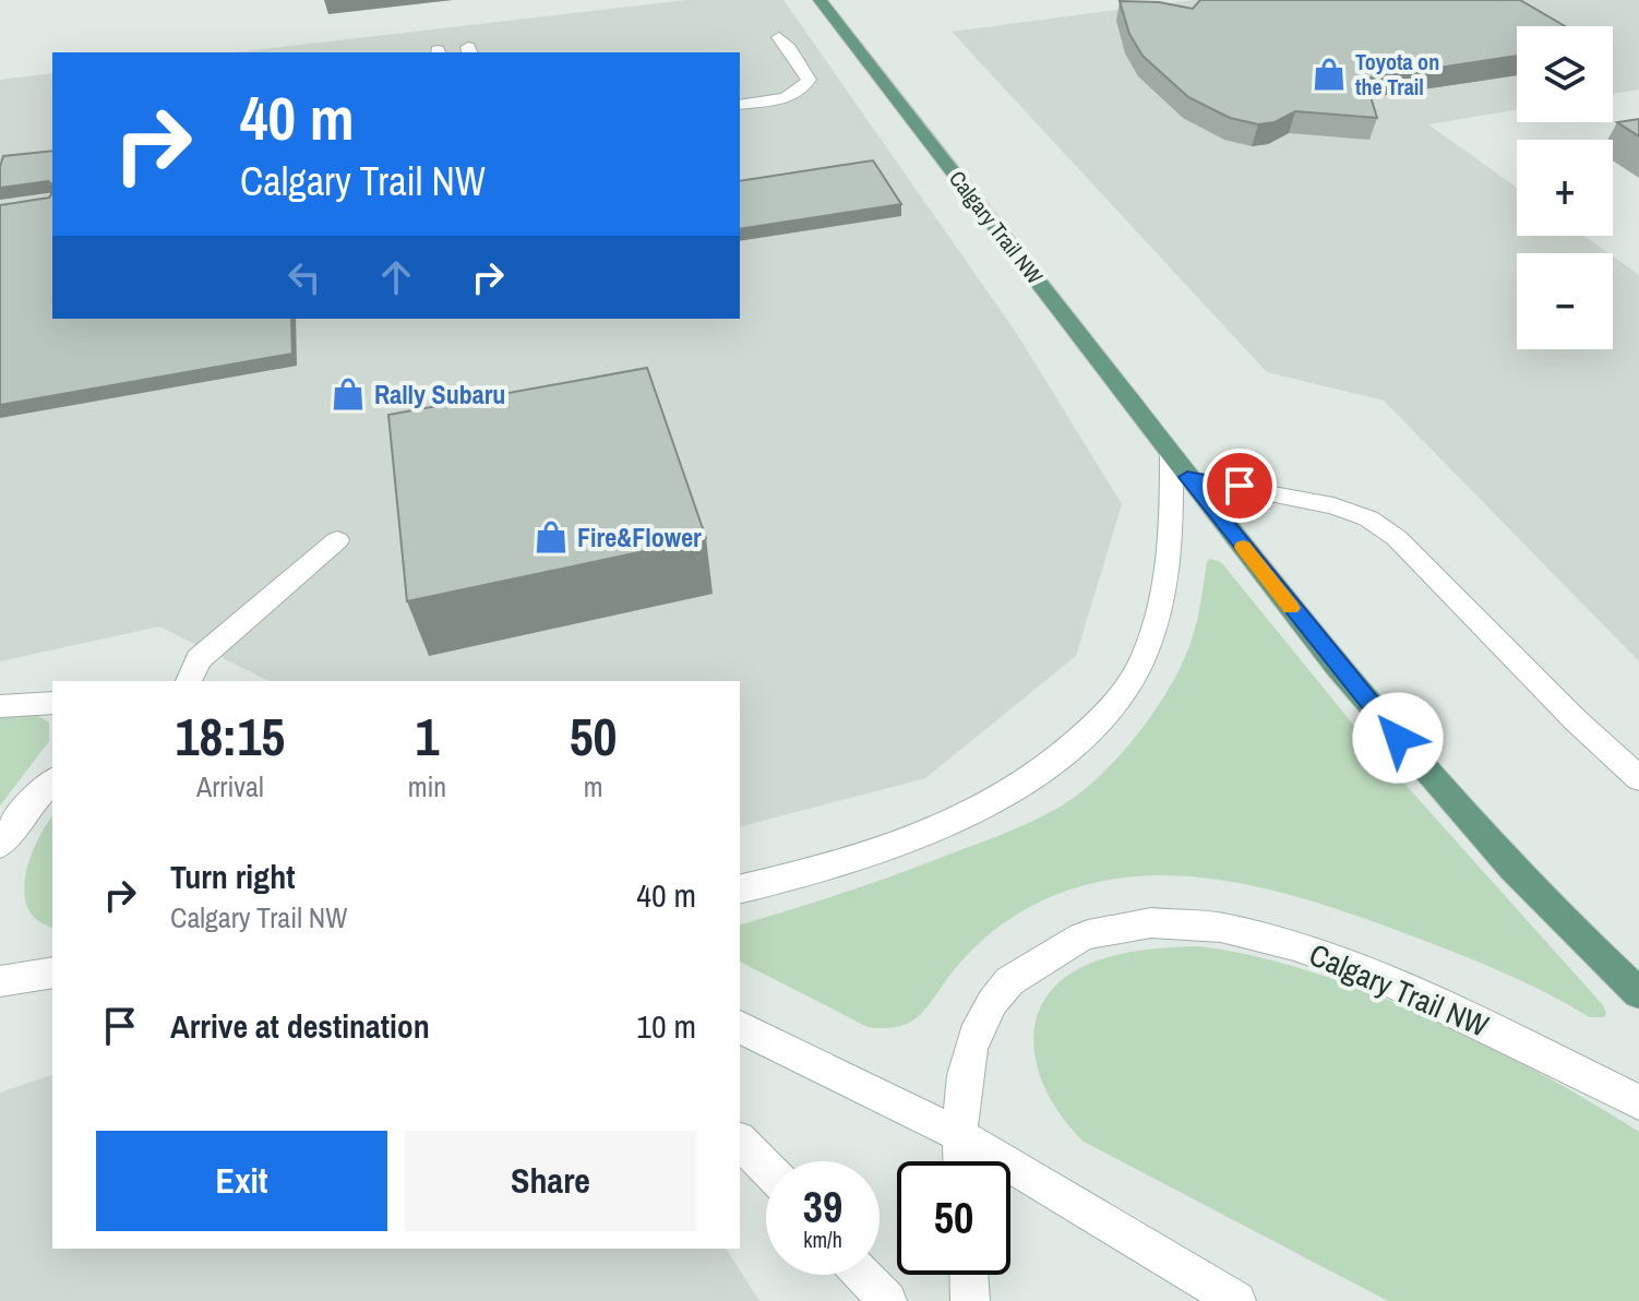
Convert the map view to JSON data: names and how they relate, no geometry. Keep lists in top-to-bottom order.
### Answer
{
  "streets": {
    "main road": ["Calgary Trail NW"]
  },
  "places": {
    "shop": ["Toyota on the Trail", "Rally Subaru", "Fire&Flower"]
  },
  "page": {
    "map_buttons": ["+", "−"],
    "turn": ["40 m", "Calgary Trail NW"],
    "eta": [
      "18:15",
      "Arrival",
      "1",
      "min",
      "50",
      "m"
    ],
    "list": [
      {
        "name": "Turn right",
        "note": "Calgary Trail NW",
        "value": "40 m"
      },
      {
        "name": "Arrive at destination",
        "value": "10 m"
      }
    ],
    "buttons": ["Exit", "Share"],
    "speed": "39 km/h",
    "limit": "50"
  }
}
